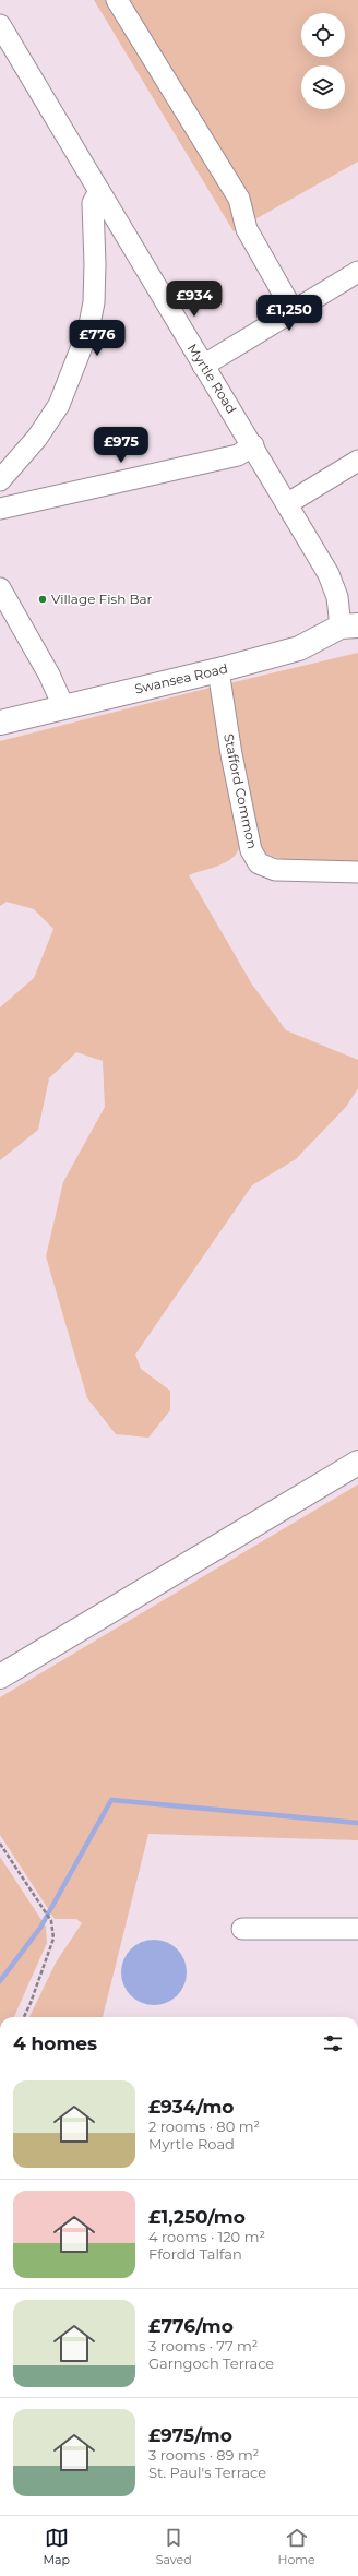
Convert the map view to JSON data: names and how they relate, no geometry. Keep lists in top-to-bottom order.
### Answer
{
  "streets": {
    "main road": ["Swansea Road"],
    "street": ["Myrtle Road", "Stafford Common"]
  },
  "crossings": [
    ["Myrtle Road", "Swansea Road"],
    ["Swansea Road", "Stafford Common"]
  ],
  "places": ["Village Fish Bar"],
  "page": {
    "price": [
      "£934",
      "£1,250",
      "£776",
      "£975"
    ],
    "heading": "4 homes",
    "list": [
      {
        "name": "£934/mo",
        "note": "2 rooms · 80 m² · Myrtle Road"
      },
      {
        "name": "£1,250/mo",
        "note": "4 rooms · 120 m² · Ffordd Talfan"
      },
      {
        "name": "£776/mo",
        "note": "3 rooms · 77 m² · Garngoch Terrace"
      },
      {
        "name": "£975/mo",
        "note": "3 rooms · 89 m² · St. Paul's Terrace"
      }
    ],
    "tabs": ["Map", "Saved", "Home"]
  }
}
